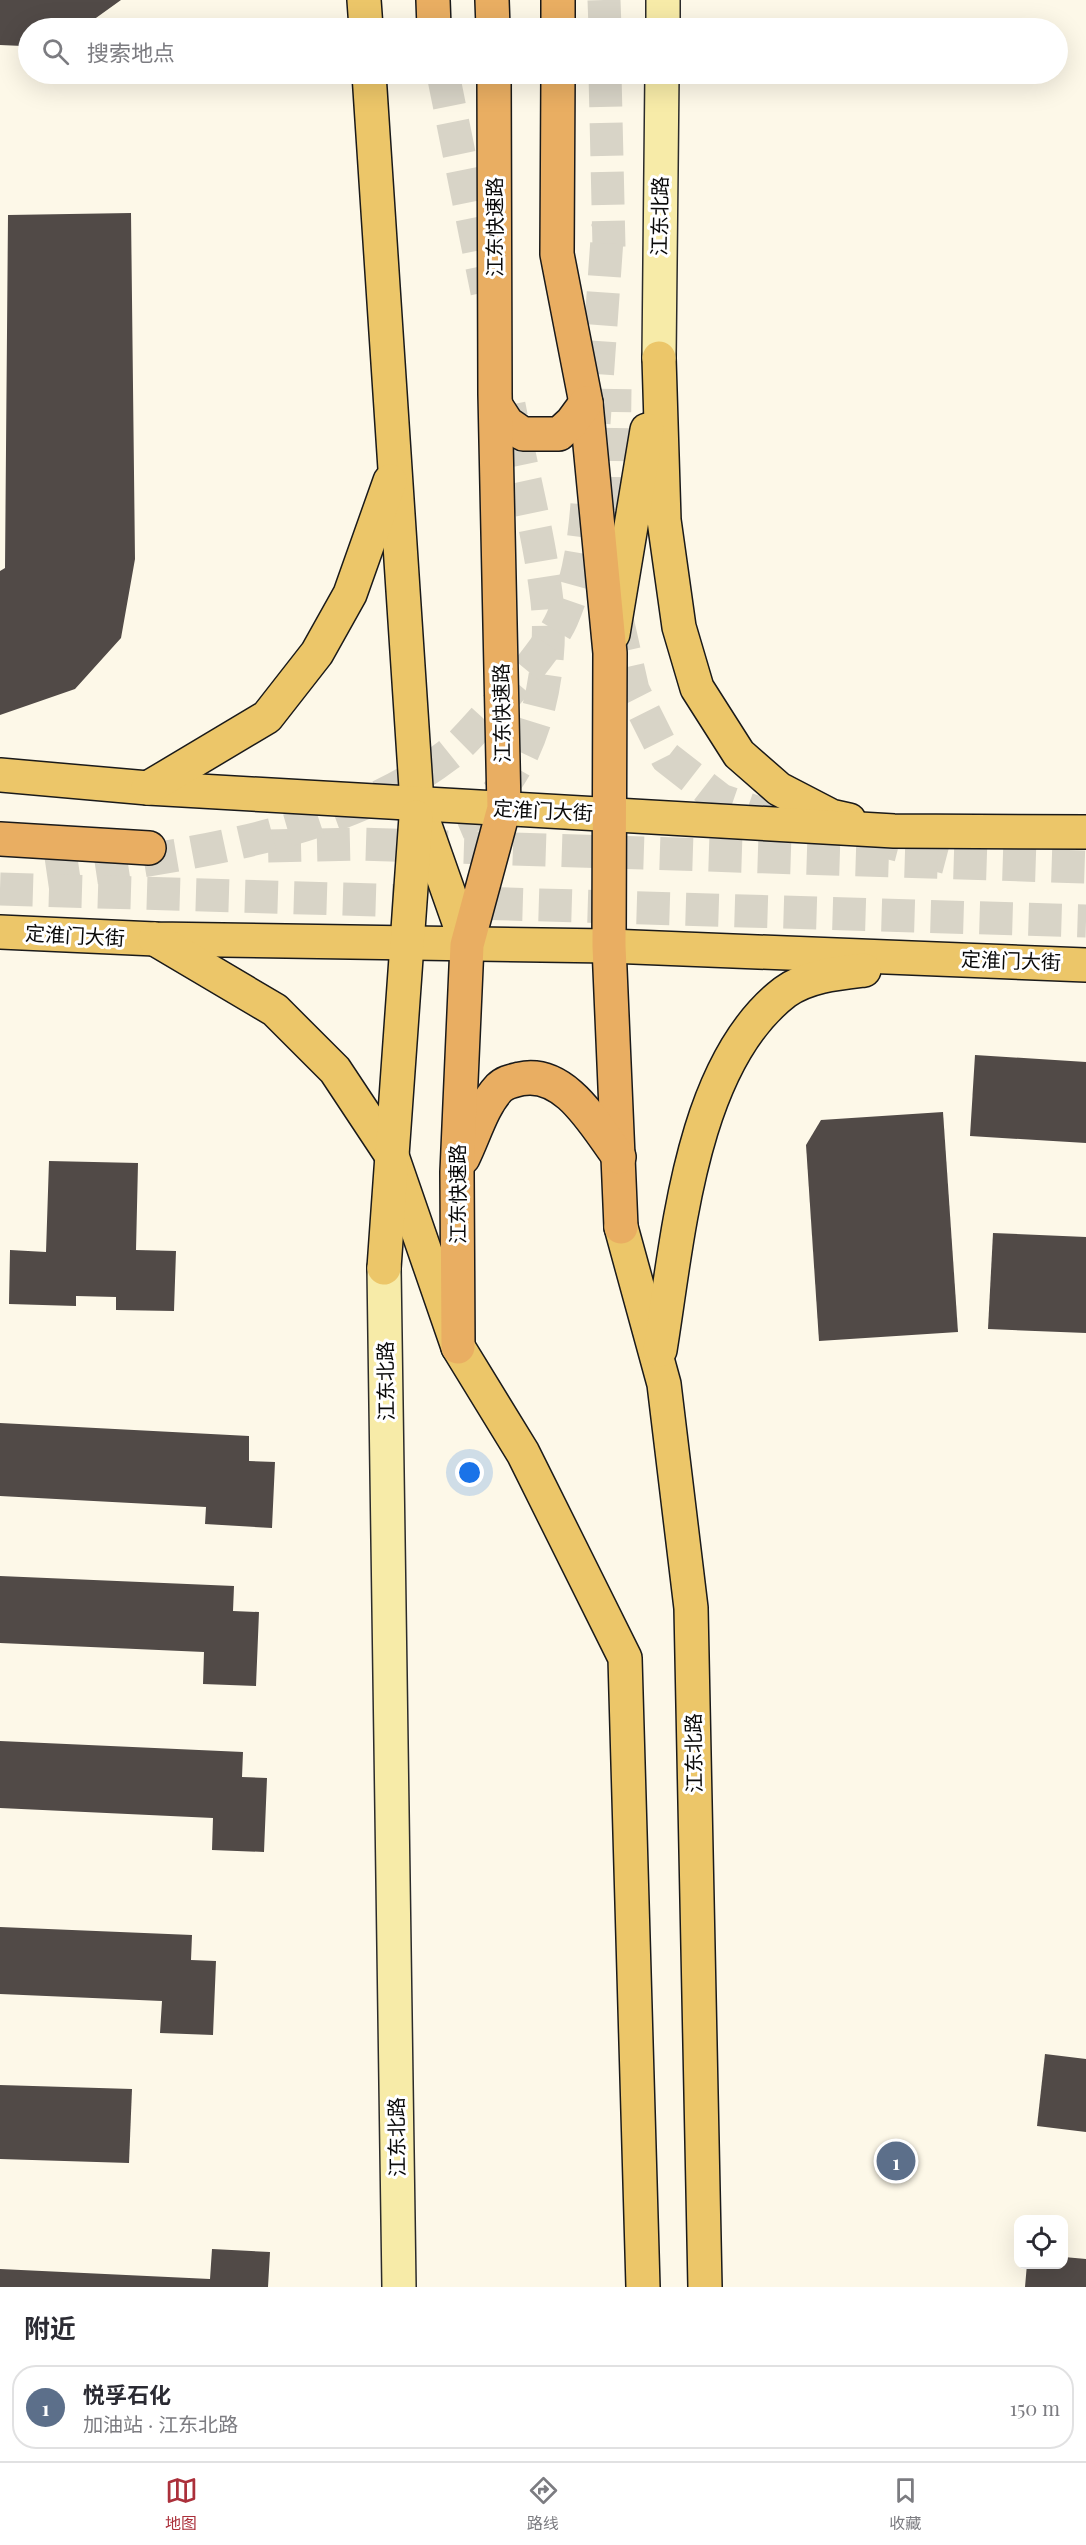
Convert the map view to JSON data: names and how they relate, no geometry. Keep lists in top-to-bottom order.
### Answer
{
  "streets": {
    "highway": ["江东快速路"],
    "main road": ["江东北路", "定淮门大街"]
  },
  "crossings": [
    ["江东快速路", "定淮门大街"]
  ],
  "page": {
    "search": "搜索地点",
    "pins": "1",
    "heading": "附近",
    "list": [
      {
        "mark": "1",
        "name": "悦孚石化",
        "note": "加油站 · 江东北路",
        "value": "150 m"
      }
    ],
    "nav": ["地图", "路线", "收藏"]
  }
}
